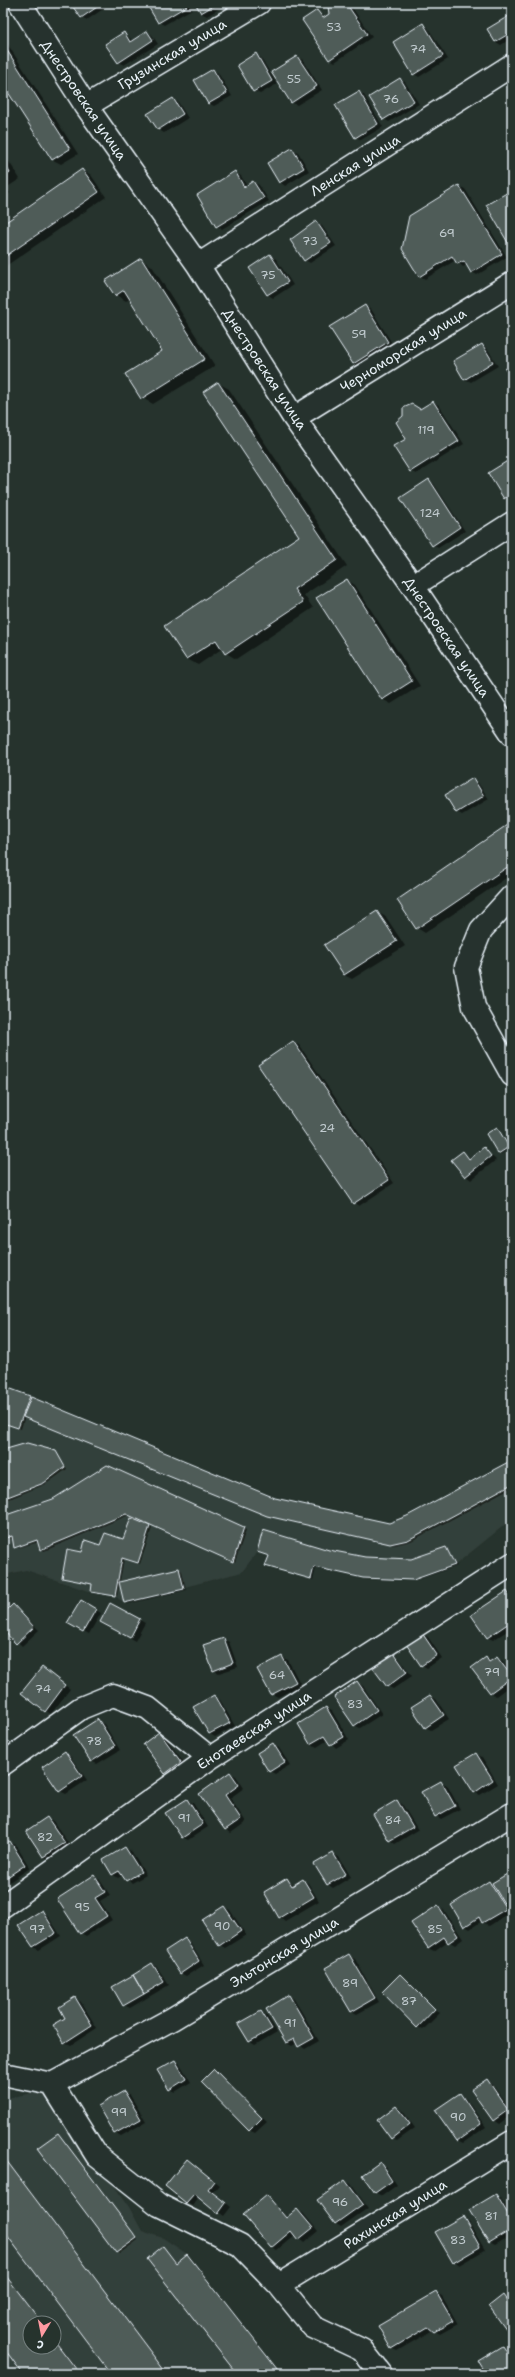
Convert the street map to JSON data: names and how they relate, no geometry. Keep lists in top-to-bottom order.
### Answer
{
  "streets": {
    "street": [
      "Грузинская улица",
      "Днестровская улица",
      "Ленская улица",
      "Черноморская улица",
      "Енотаевская улица",
      "Эльтонская улица",
      "Рахинская улица"
    ]
  },
  "crossings": [
    ["Грузинская улица", "Днестровская улица"],
    ["Днестровская улица", "Ленская улица"],
    ["Днестровская улица", "Черноморская улица"]
  ],
  "house_numbers": [
    "53",
    "74",
    "55",
    "76",
    "69",
    "73",
    "75",
    "59",
    "119",
    "124",
    "24",
    "79",
    "64",
    "74",
    "83",
    "78",
    "91",
    "84",
    "82",
    "95",
    "90",
    "97",
    "85",
    "89",
    "87",
    "91",
    "99",
    "90",
    "96",
    "81",
    "83"
  ],
  "north": "bottom"
}
